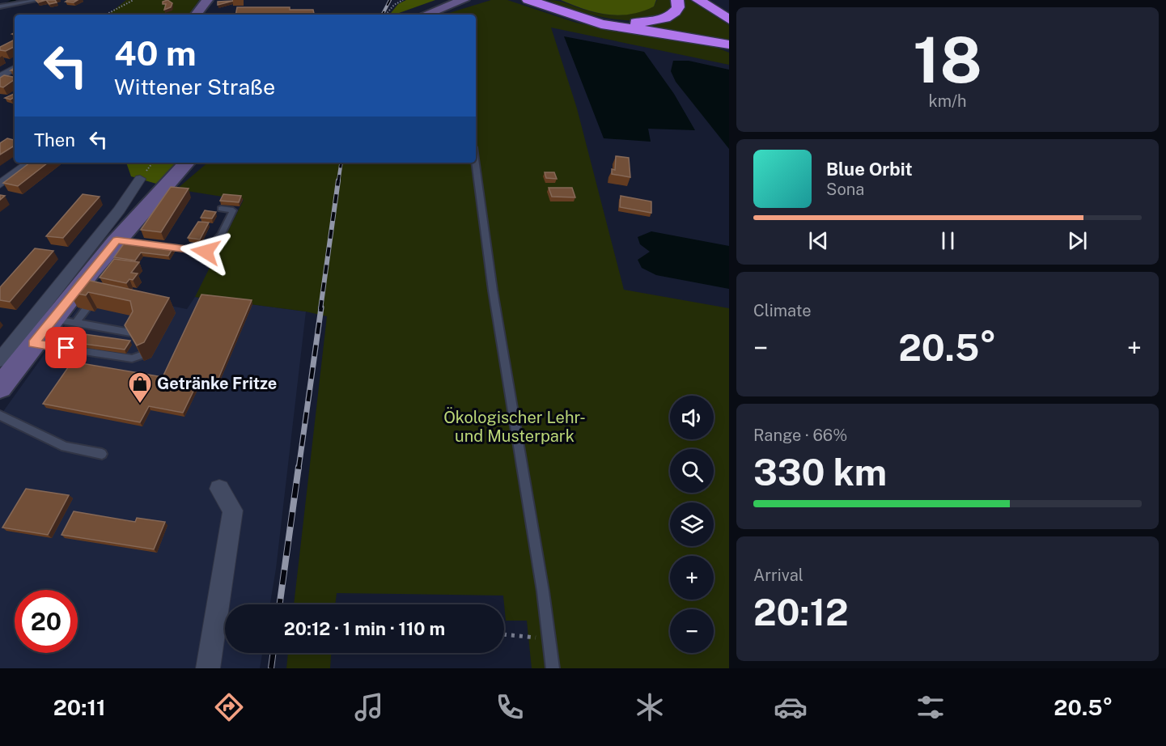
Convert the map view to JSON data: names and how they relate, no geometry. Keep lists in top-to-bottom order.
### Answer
{
  "parks": ["Ökologischer Lehr- und Musterpark"],
  "places": {
    "shop": ["Getränke Fritze"]
  },
  "page": {
    "tile": [
      ["18", "km/h"],
      "Climate",
      ["Range · 66%", "330 km"],
      ["Arrival", "20:12"]
    ],
    "turn": ["40 m", "Wittener Straße"],
    "then": "Then",
    "song": ["Blue Orbit", "Sona"],
    "heat": ["−", "20.5°", "+"],
    "map_buttons": ["+", "−"],
    "limit": "20",
    "trip": "20:12 · 1 min · 110 m",
    "tabs": ["20:11", "20.5°"]
  }
}
